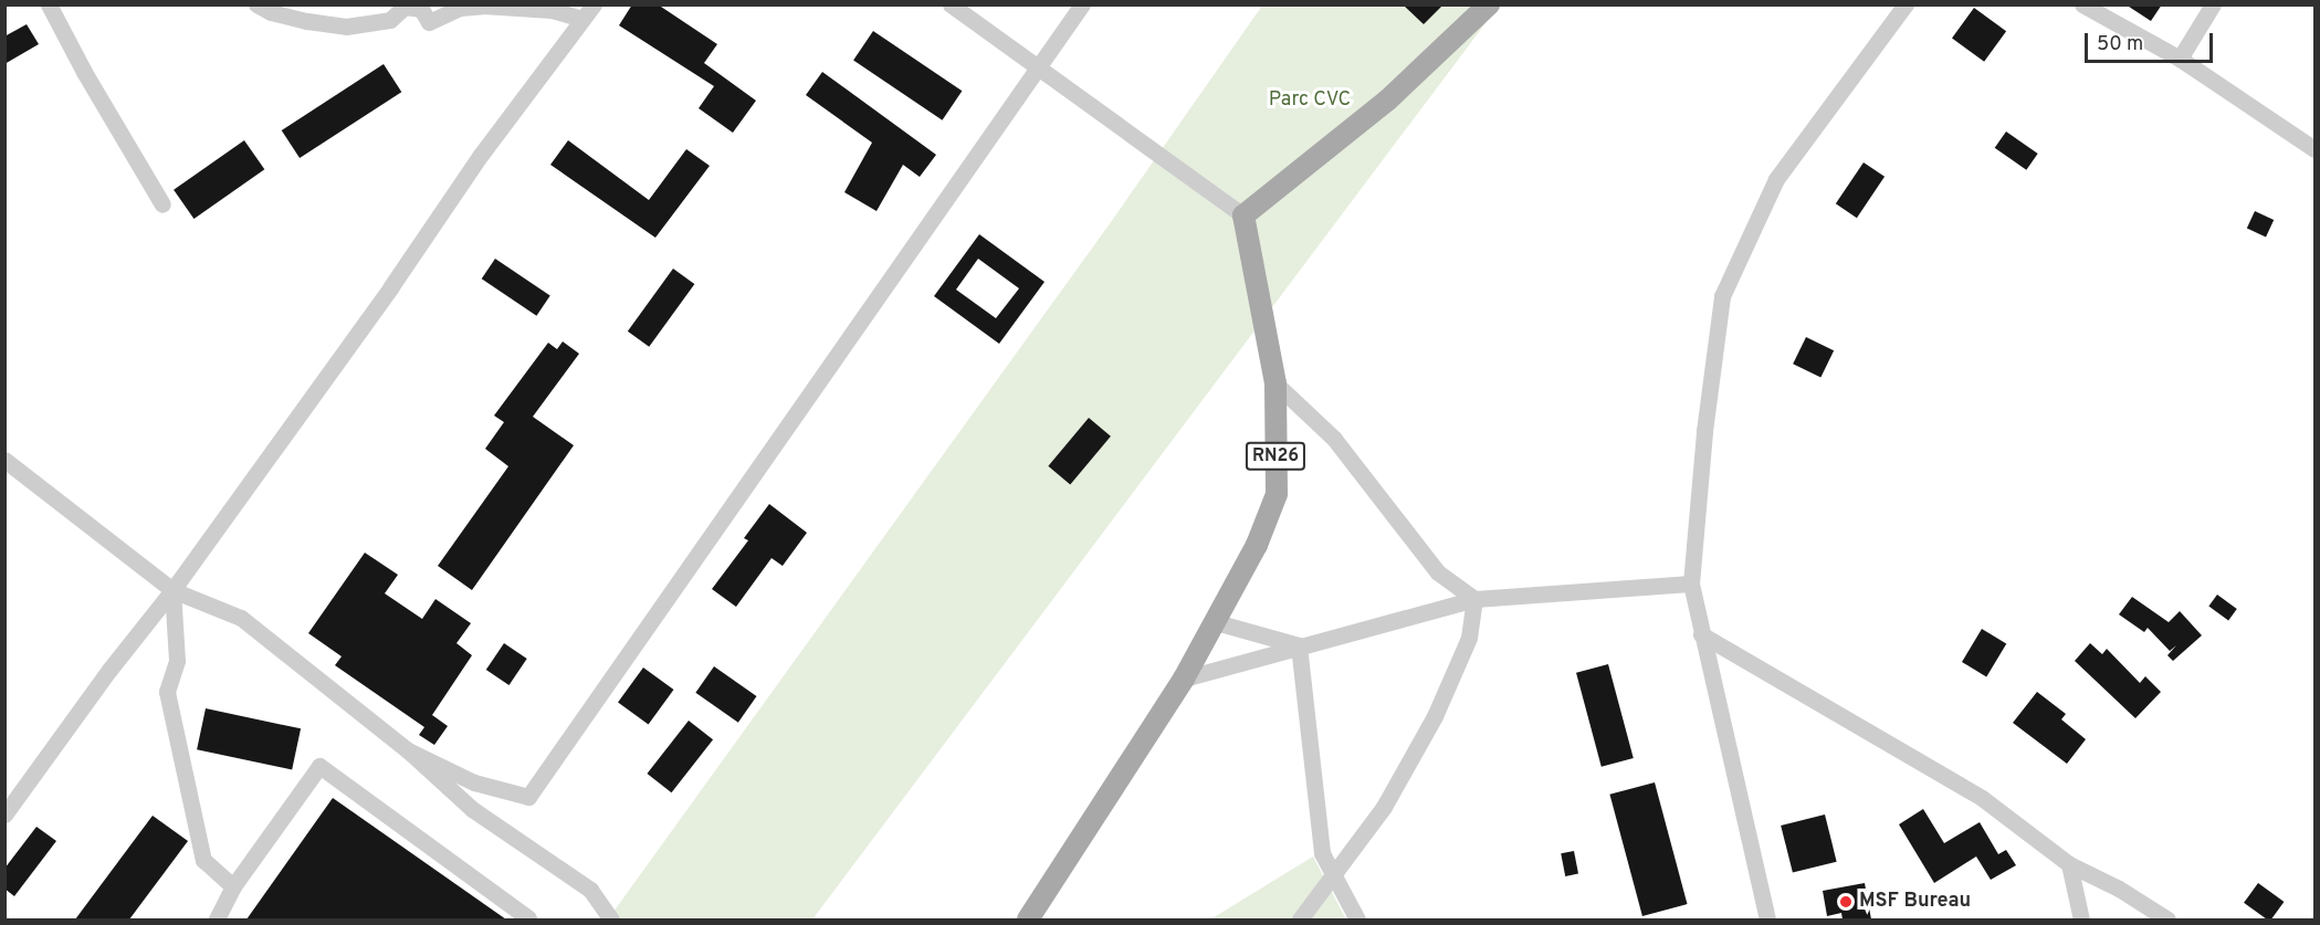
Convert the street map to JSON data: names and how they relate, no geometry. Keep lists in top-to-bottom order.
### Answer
{
  "streets": {
    "main road": ["RN26"]
  },
  "parks": ["Parc CVC"],
  "places": ["MSF Bureau"],
  "scale_bar": "50 m"
}
